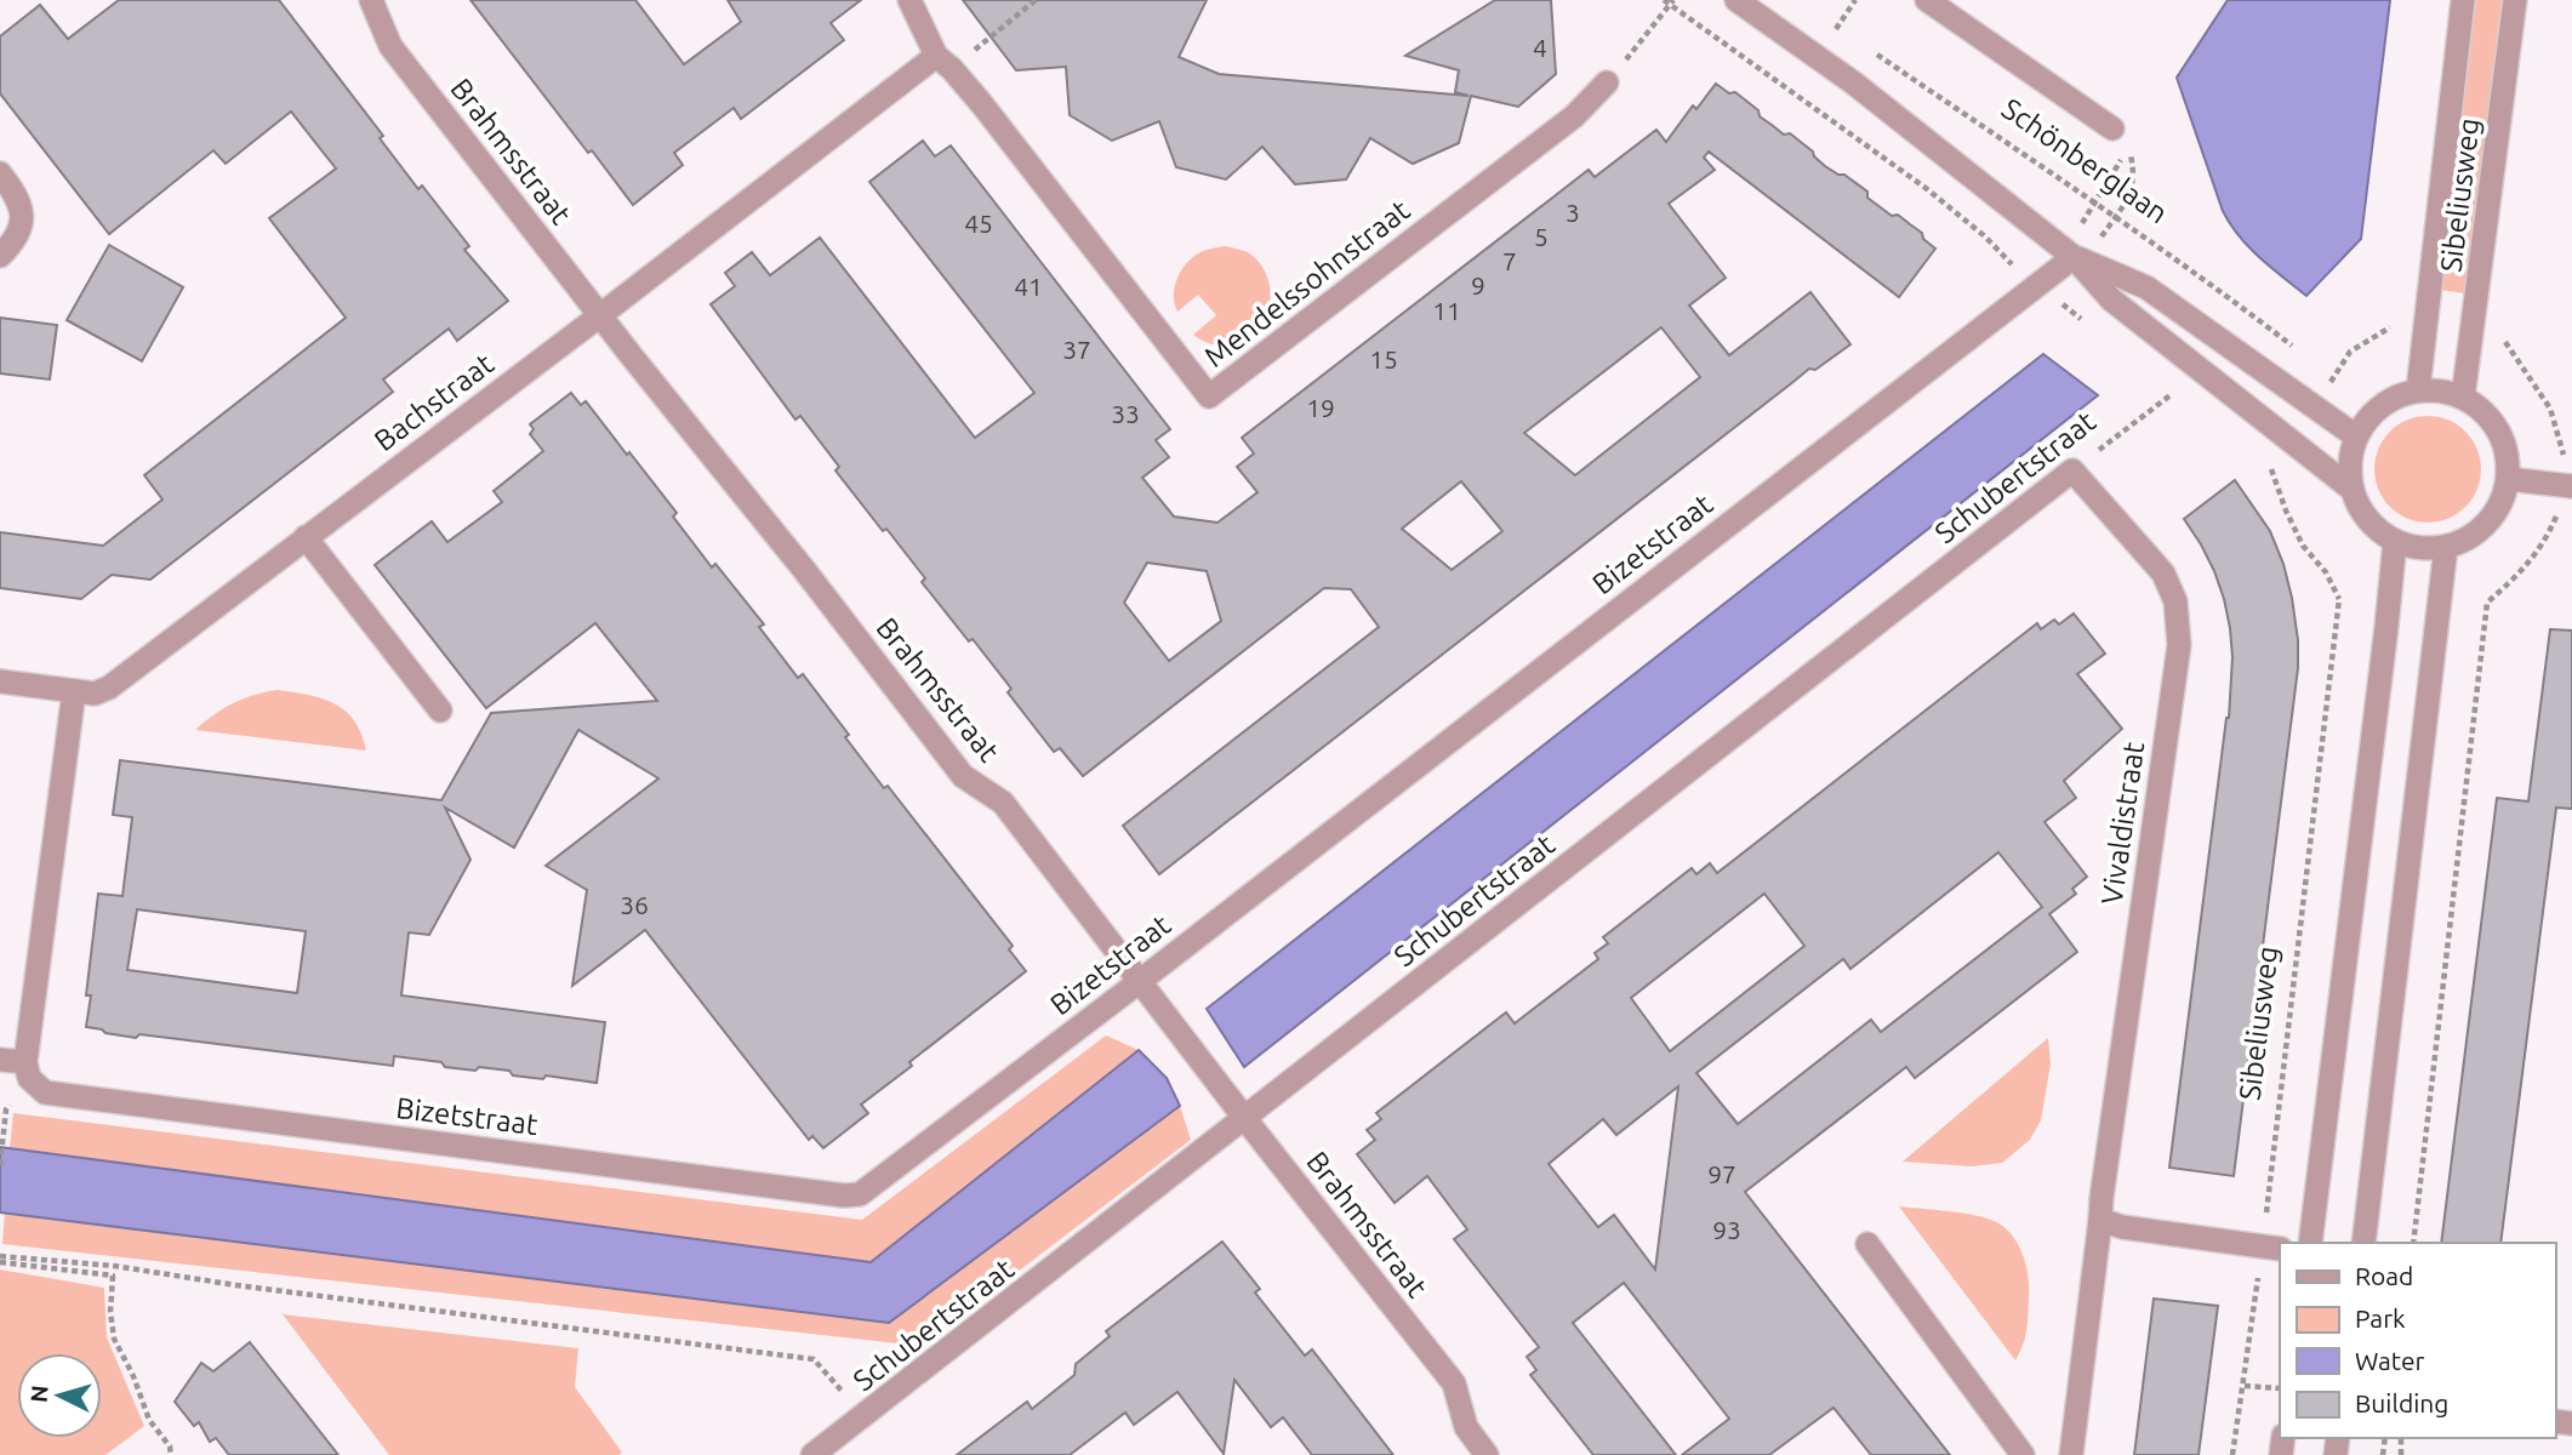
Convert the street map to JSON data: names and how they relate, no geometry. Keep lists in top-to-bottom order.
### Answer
{
  "streets": {
    "street": [
      "Brahmsstraat",
      "Sibeliusweg",
      "Mendelssohnstraat",
      "Bachstraat",
      "Schubertstraat",
      "Bizetstraat",
      "Vivaldistraat"
    ],
    "path": ["Schönberglaan"]
  },
  "crossings": [
    ["Brahmsstraat", "Bachstraat"],
    ["Brahmsstraat", "Schubertstraat"],
    ["Brahmsstraat", "Bizetstraat"],
    ["Schubertstraat", "Vivaldistraat"]
  ],
  "house_numbers": [
    "4",
    "3",
    "45",
    "5",
    "7",
    "9",
    "41",
    "11",
    "37",
    "15",
    "19",
    "33",
    "36",
    "97",
    "93"
  ],
  "legend": [
    "Road",
    "Park",
    "Water",
    "Building"
  ],
  "north": "left"
}
